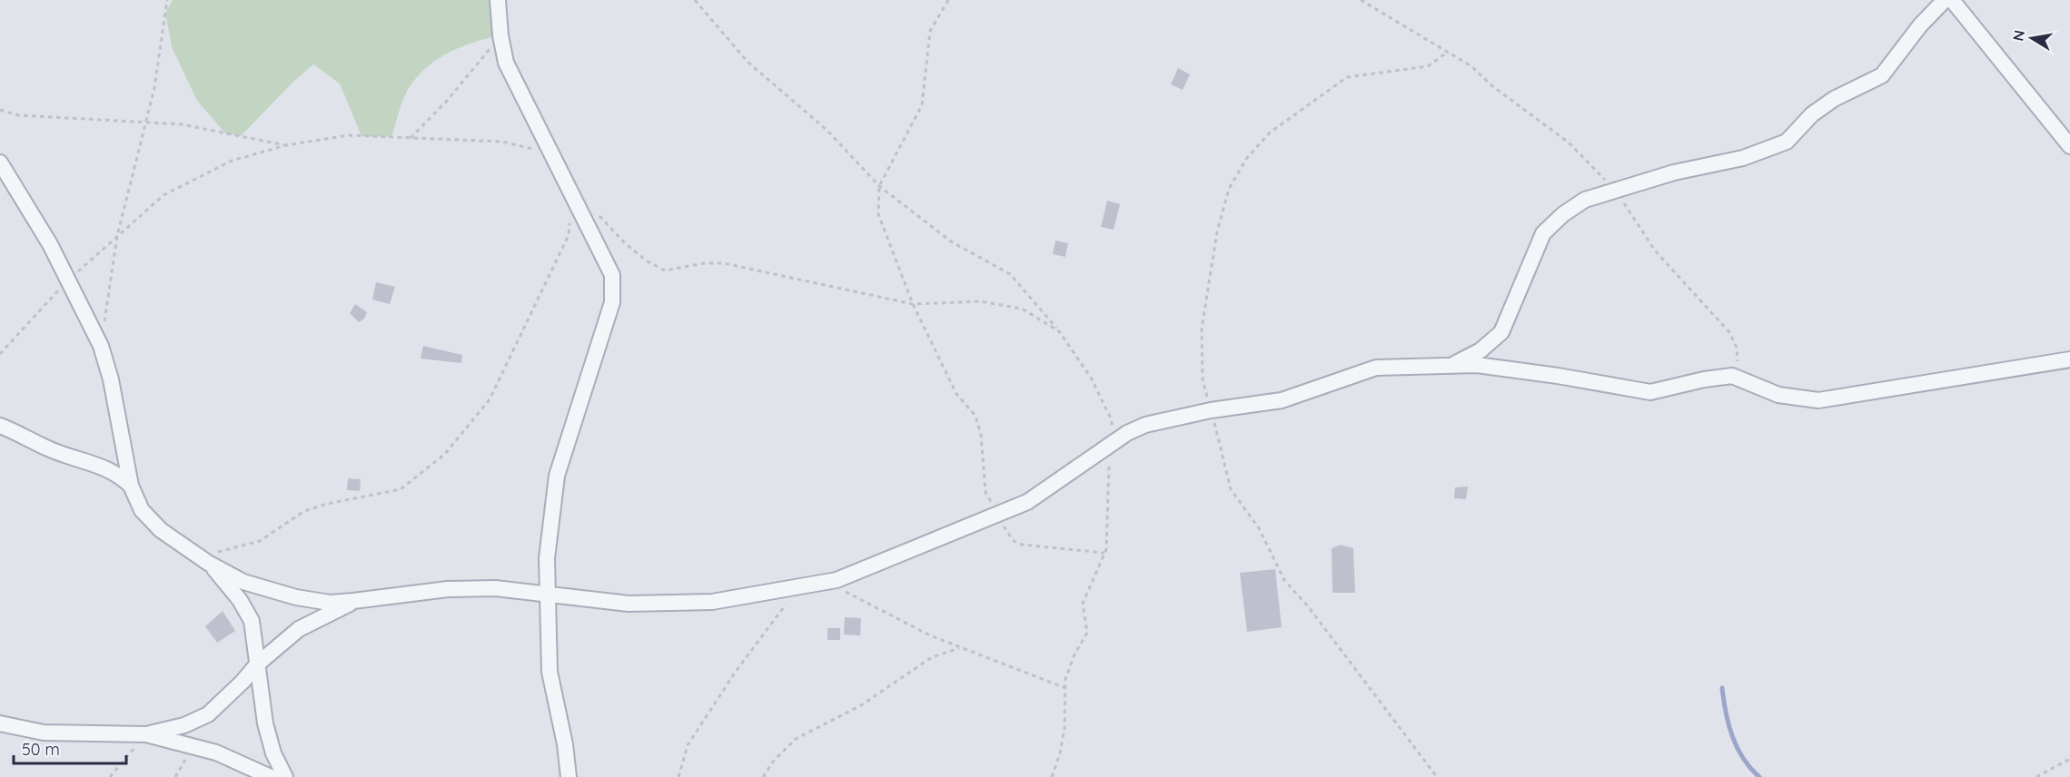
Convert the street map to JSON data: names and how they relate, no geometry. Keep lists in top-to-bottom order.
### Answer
{
  "scale_bar": "50 m",
  "north": "left"
}
